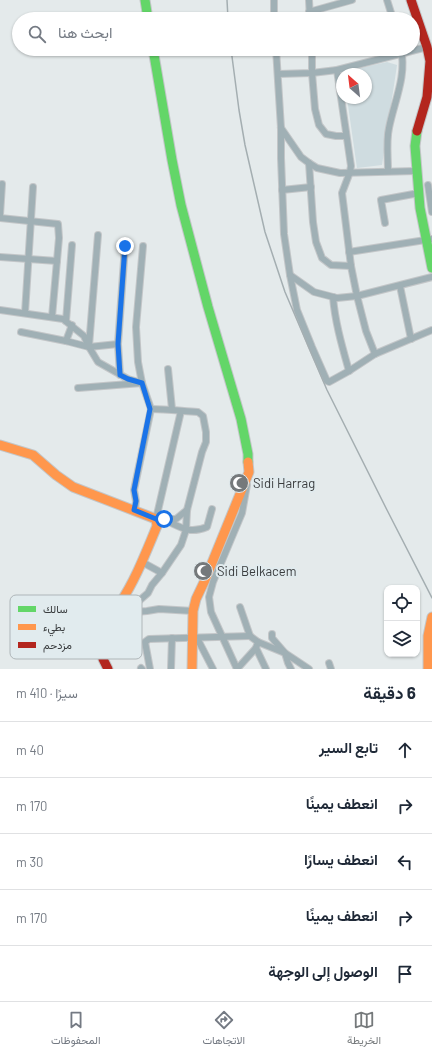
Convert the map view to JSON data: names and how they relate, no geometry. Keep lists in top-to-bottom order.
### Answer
{
  "places": {
    "mosque": ["Sidi Harrag", "Sidi Belkacem"]
  },
  "legend": ["سالك", "بطيء", "مزدحم"],
  "north": "top left",
  "page": {
    "search": "ابحث هنا",
    "heading": ["6 دقيقة", "سيرًا · 410 m"],
    "list": [
      ["تابع السير", "40 m"],
      ["انعطف يمينًا", "170 m"],
      ["انعطف يسارًا", "30 m"],
      ["انعطف يمينًا", "170 m"],
      "الوصول إلى الوجهة"
    ],
    "nav": ["الخريطة", "الاتجاهات", "المحفوظات"]
  }
}
